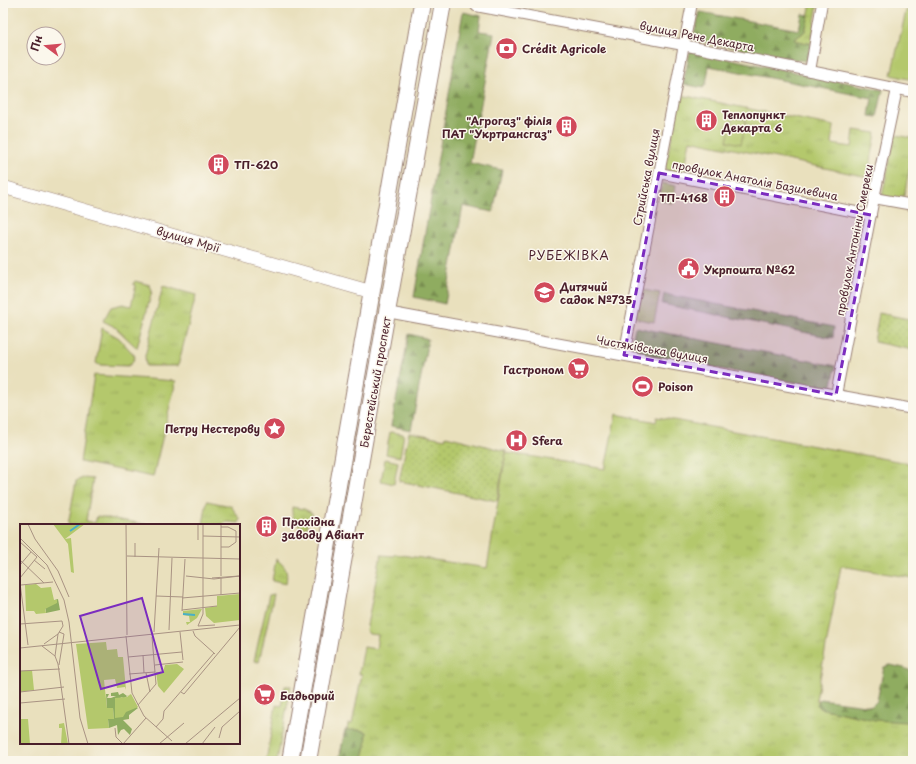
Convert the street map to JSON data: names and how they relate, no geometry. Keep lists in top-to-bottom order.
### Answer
{
  "streets": {
    "main road": ["Берестейський проспект"],
    "street": [
      "вулиця Рене Декарта",
      "Стрийська вулиця",
      "провулок Анатолія Базилевича",
      "вулиця Мрії",
      "провулок Антоніни Смереки",
      "Чистяківська вулиця"
    ]
  },
  "crossings": [
    ["вулиця Рене Декарта", "Стрийська вулиця"],
    ["вулиця Рене Декарта", "провулок Антоніни Смереки"],
    ["Стрийська вулиця", "провулок Анатолія Базилевича"],
    ["Стрийська вулиця", "Чистяківська вулиця"],
    ["провулок Анатолія Базилевича", "провулок Антоніни Смереки"],
    ["вулиця Мрії", "Берестейський проспект"],
    ["провулок Антоніни Смереки", "Чистяківська вулиця"],
    ["Чистяківська вулиця", "Берестейський проспект"]
  ],
  "districts": ["РУБЕЖІВКА"],
  "places": {
    "bank": ["Crédit Agricole"],
    "building": [
      "Теплопункт Декарта 6",
      "\"Агрогаз\" філія ПАТ \"Укртрансгаз\"",
      "ТП-620",
      "ТП-4168",
      "Прохідна заводу Авіант"
    ],
    "public building": ["Укрпошта №62"],
    "school or university": ["Дитячий садок №735"],
    "supermarket": ["Гастроном", "Бадьорий"],
    "sports": ["Poison"],
    "place": ["Петру Нестерову"],
    "hospital": ["Sfera"]
  },
  "north": "left"
}
